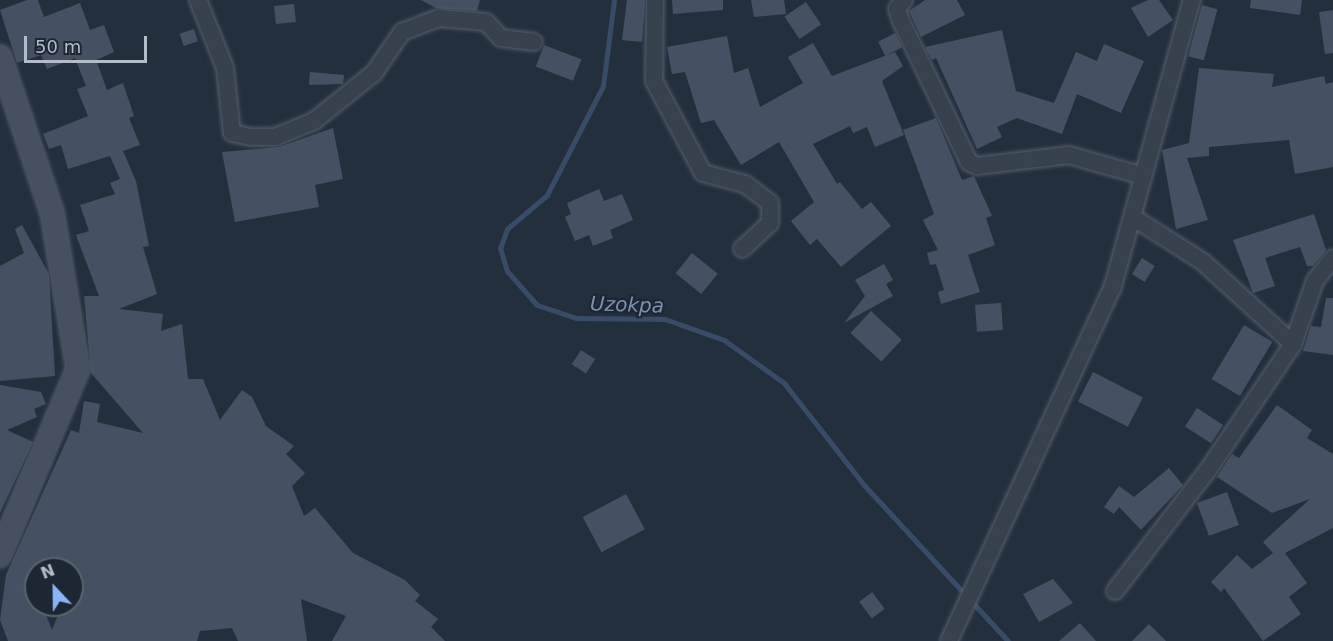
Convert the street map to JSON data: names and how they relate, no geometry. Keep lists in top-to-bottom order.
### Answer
{
  "water": ["Uzokpa"],
  "scale_bar": "50 m",
  "north": "top"
}
